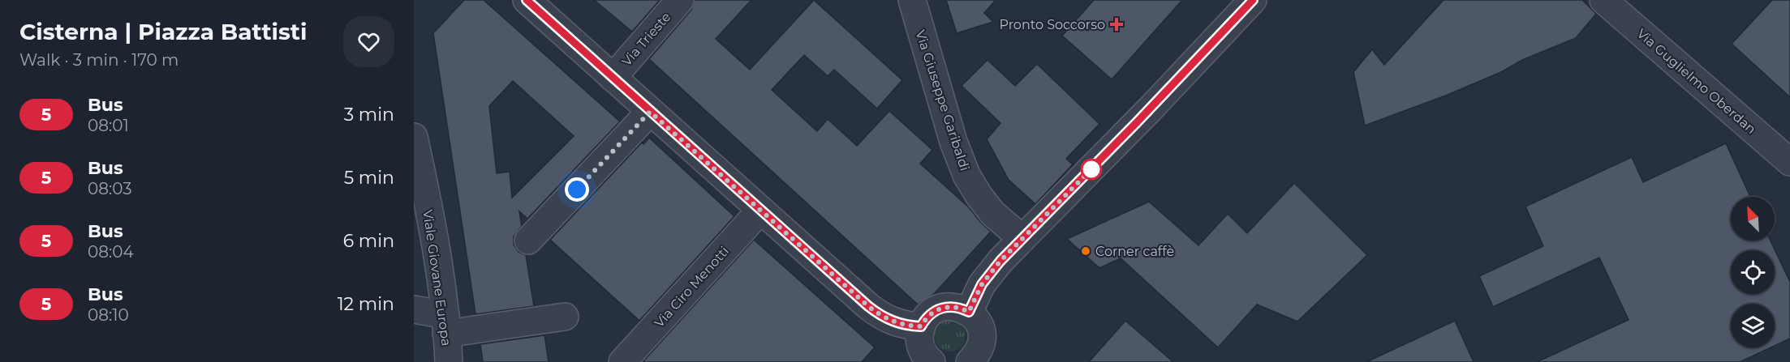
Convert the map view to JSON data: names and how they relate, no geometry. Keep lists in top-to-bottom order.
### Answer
{
  "streets": {
    "street": [
      "Via Trieste",
      "Via Guglielmo Oberdan",
      "Via Giuseppe Garibaldi",
      "Viale Giovane Europa",
      "Via Ciro Menotti"
    ]
  },
  "places": {
    "health": ["Pronto Soccorso"],
    "other": ["Corner caffè"]
  },
  "lines": ["bus line 5"],
  "north": "top left",
  "page": {
    "heading": ["Cisterna | Piazza Battisti", "Walk · 3 min · 170 m"],
    "list": [
      {
        "mark": "5",
        "name": "Bus",
        "note": "08:01",
        "value": "3 min"
      },
      {
        "mark": "5",
        "name": "Bus",
        "note": "08:03",
        "value": "5 min"
      },
      {
        "mark": "5",
        "name": "Bus",
        "note": "08:04",
        "value": "6 min"
      },
      {
        "mark": "5",
        "name": "Bus",
        "note": "08:10",
        "value": "12 min"
      }
    ]
  }
}
